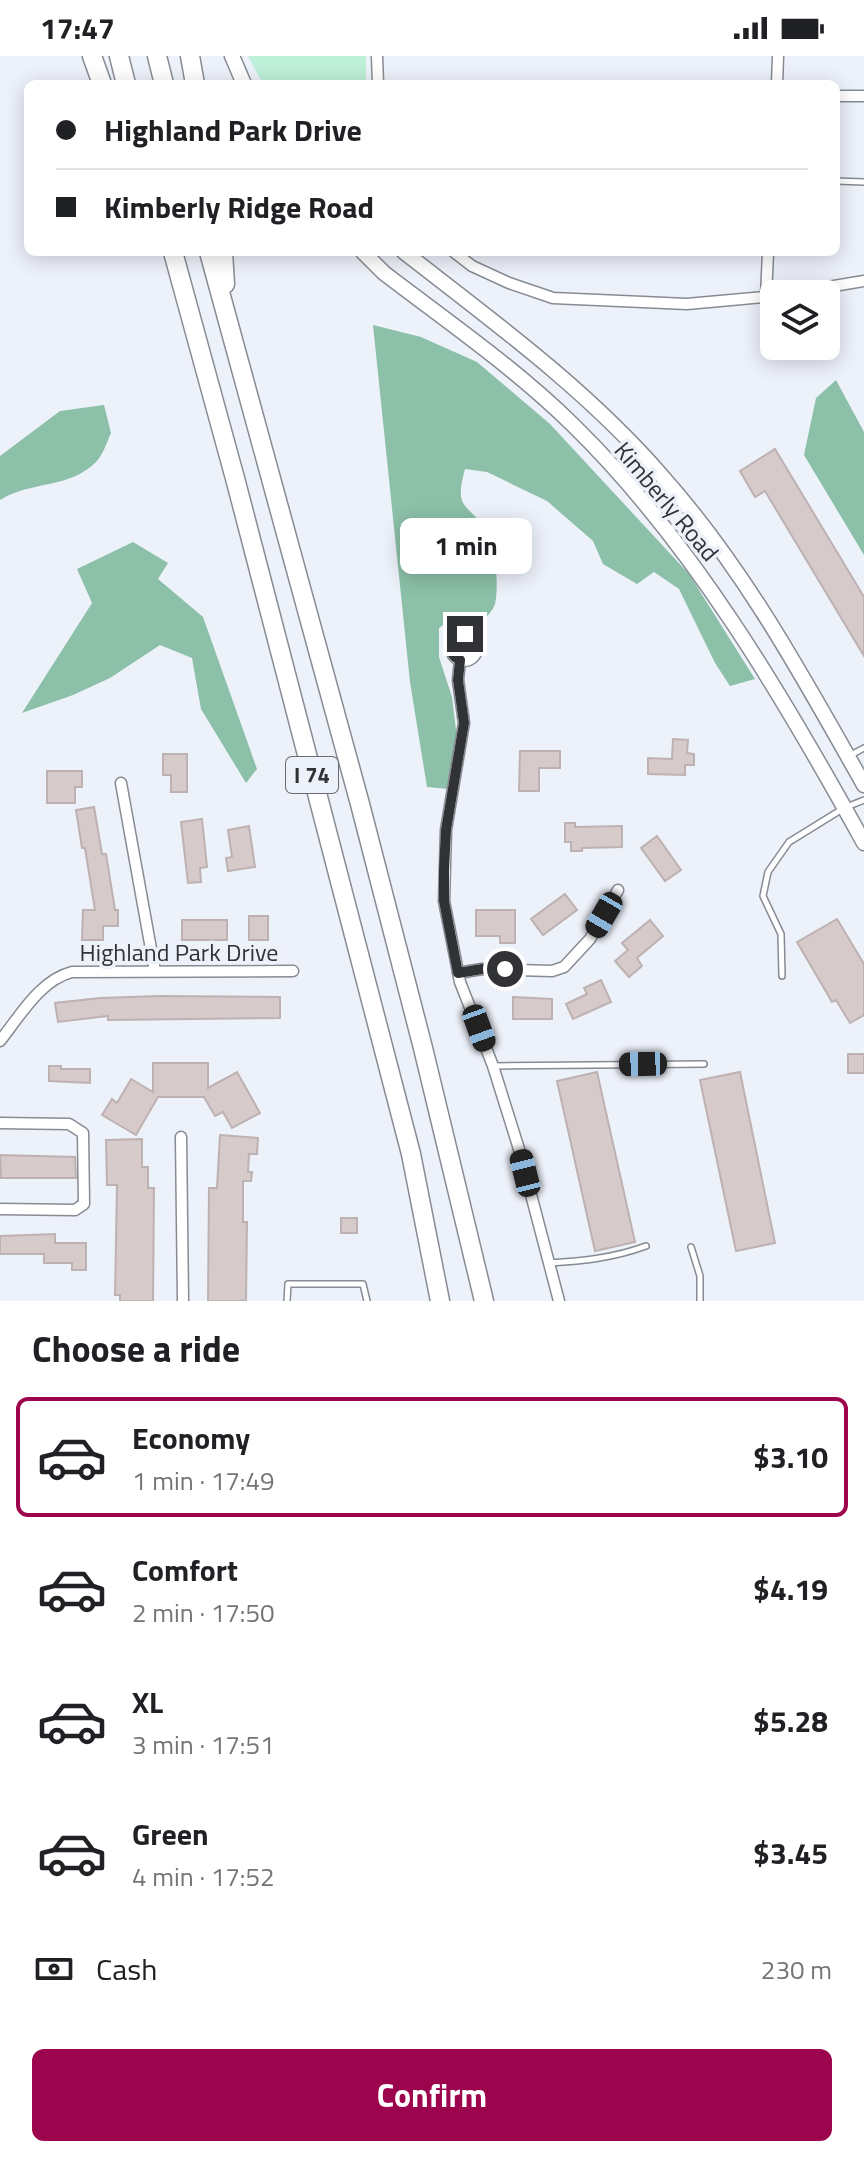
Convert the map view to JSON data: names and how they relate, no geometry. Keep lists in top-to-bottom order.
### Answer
{
  "streets": {
    "highway": ["I 74"],
    "main road": ["Kimberly Road"],
    "street": ["Highland Park Drive"]
  },
  "page": {
    "status": "17:47",
    "banner": ["Highland Park Drive", "Kimberly Ridge Road"],
    "bubble": "1 min",
    "heading": "Choose a ride",
    "list": [
      {
        "name": "Economy",
        "note": "1 min · 17:49",
        "value": "$3.10"
      },
      {
        "name": "Comfort",
        "note": "2 min · 17:50",
        "value": "$4.19"
      },
      {
        "name": "XL",
        "note": "3 min · 17:51",
        "value": "$5.28"
      },
      {
        "name": "Green",
        "note": "4 min · 17:52",
        "value": "$3.45"
      }
    ],
    "pay": ["Cash", "230 m"],
    "buttons": "Confirm"
  }
}
